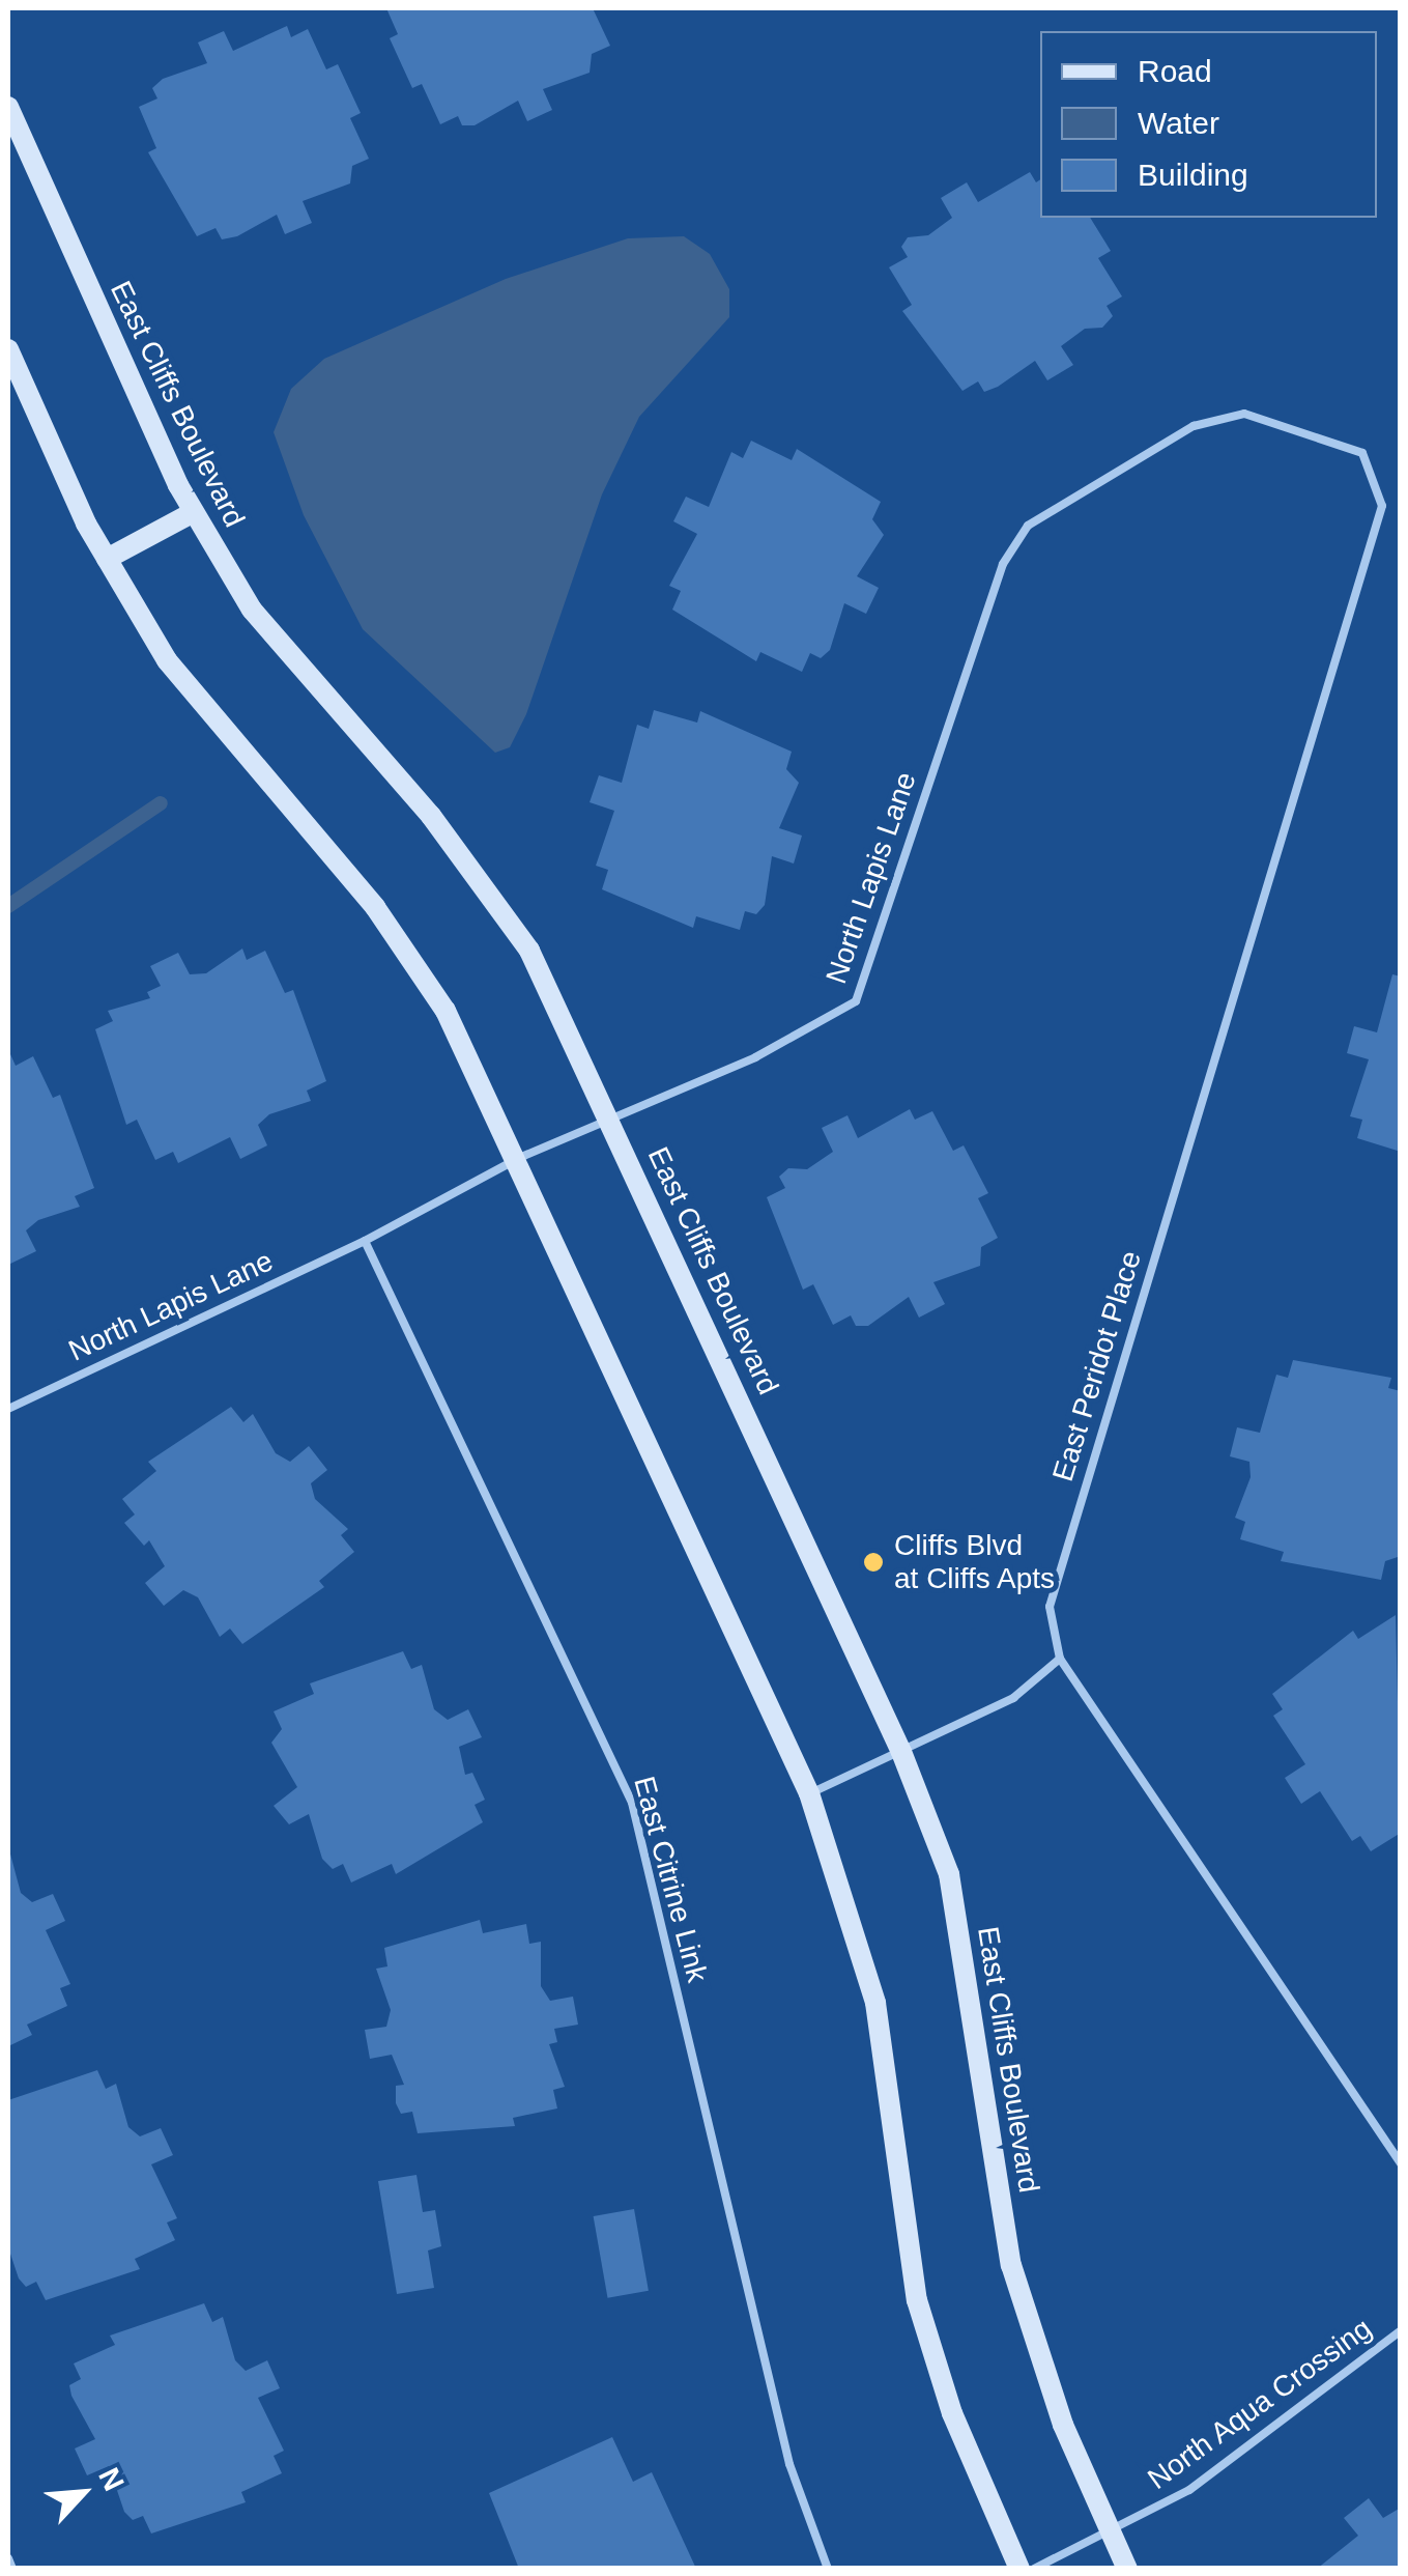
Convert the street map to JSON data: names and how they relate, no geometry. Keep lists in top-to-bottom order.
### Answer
{
  "streets": {
    "street": ["East Cliffs Boulevard"],
    "lane": [
      "North Lapis Lane",
      "East Peridot Place",
      "East Citrine Link",
      "North Aqua Crossing"
    ]
  },
  "crossings": [
    ["East Cliffs Boulevard", "North Lapis Lane"],
    ["East Cliffs Boulevard", "North Aqua Crossing"],
    ["North Lapis Lane", "East Peridot Place"],
    ["North Lapis Lane", "East Citrine Link"]
  ],
  "places": ["Cliffs Blvd at Cliffs Apts"],
  "legend": ["Road", "Water", "Building"],
  "north": "top right"
}
